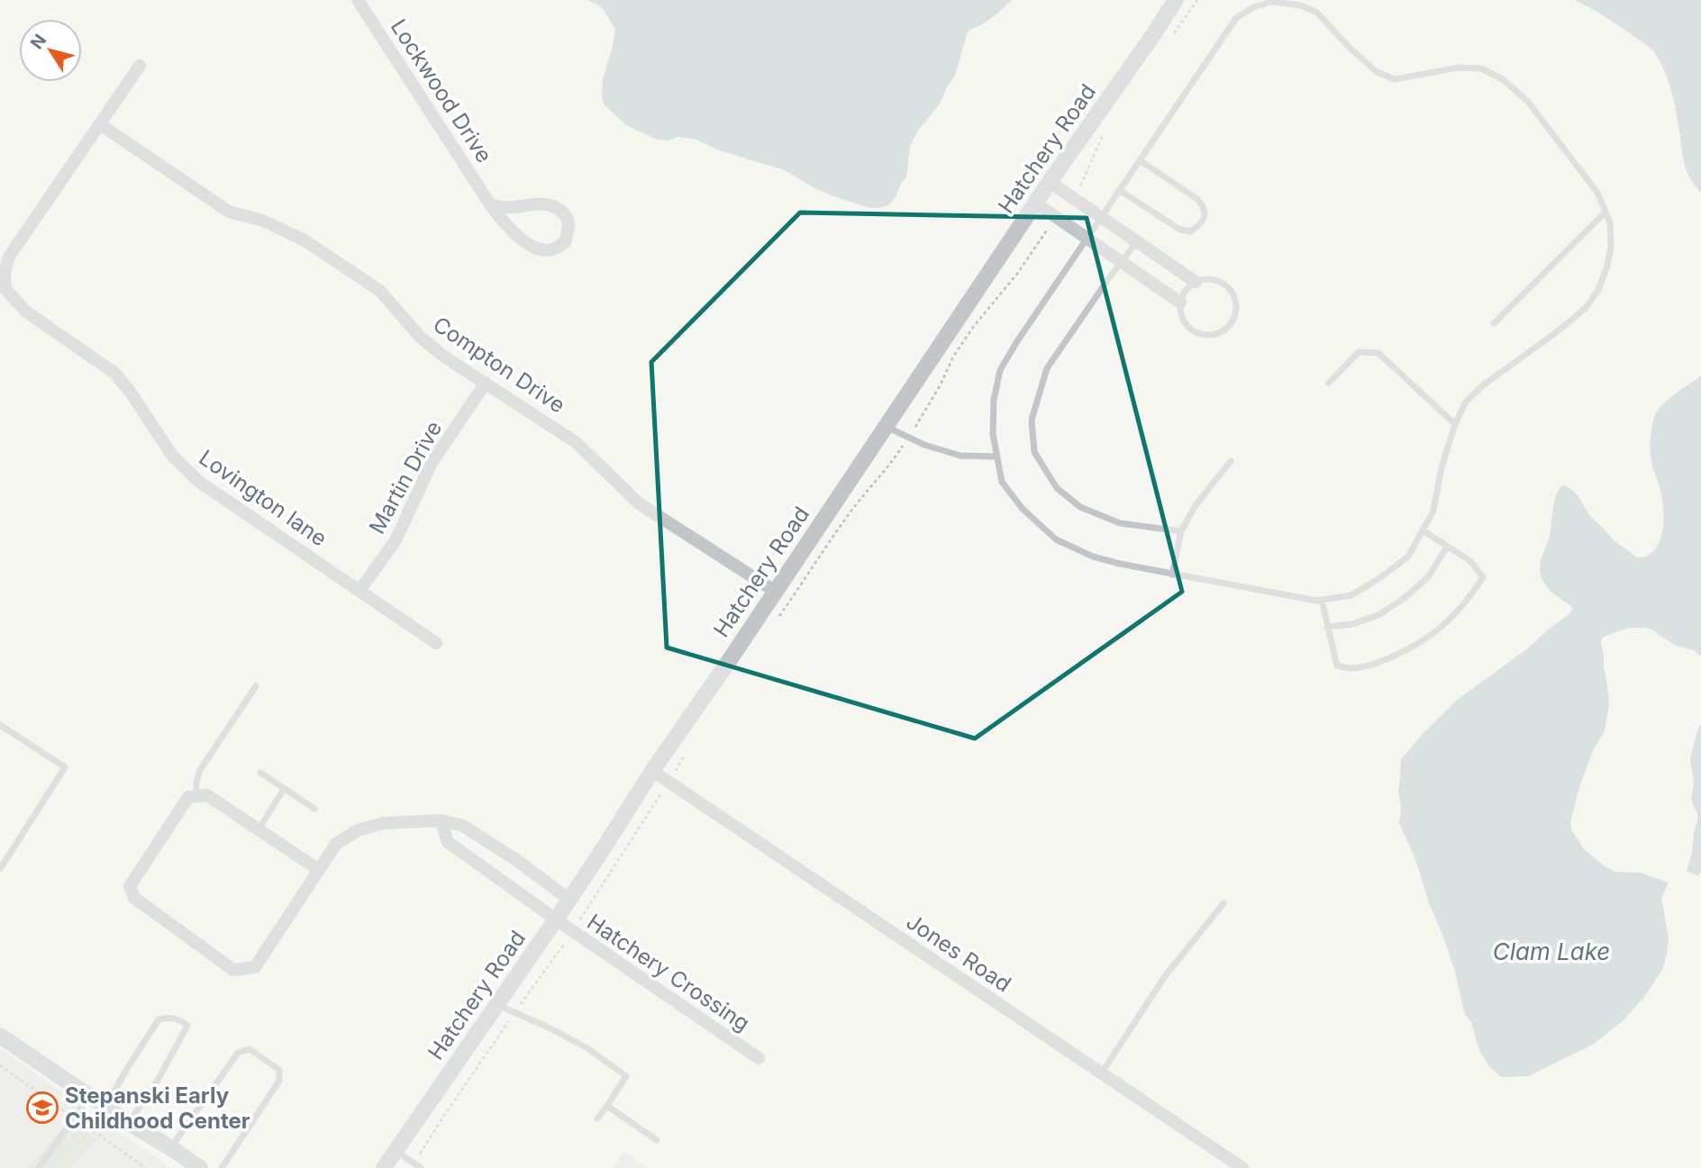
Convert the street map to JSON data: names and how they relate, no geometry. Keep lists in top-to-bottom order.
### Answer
{
  "streets": {
    "street": [
      "Lockwood Drive",
      "Hatchery Road",
      "Compton Drive",
      "Martin Drive",
      "Lovington lane",
      "Jones Road",
      "Hatchery Crossing"
    ]
  },
  "crossings": [
    ["Hatchery Road", "Compton Drive"],
    ["Hatchery Road", "Jones Road"],
    ["Hatchery Road", "Hatchery Crossing"],
    ["Compton Drive", "Martin Drive"],
    ["Compton Drive", "Lovington lane"],
    ["Martin Drive", "Lovington lane"]
  ],
  "water": ["Clam Lake"],
  "places": {
    "school or university": ["Stepanski Early Childhood Center"]
  },
  "north": "top left"
}
